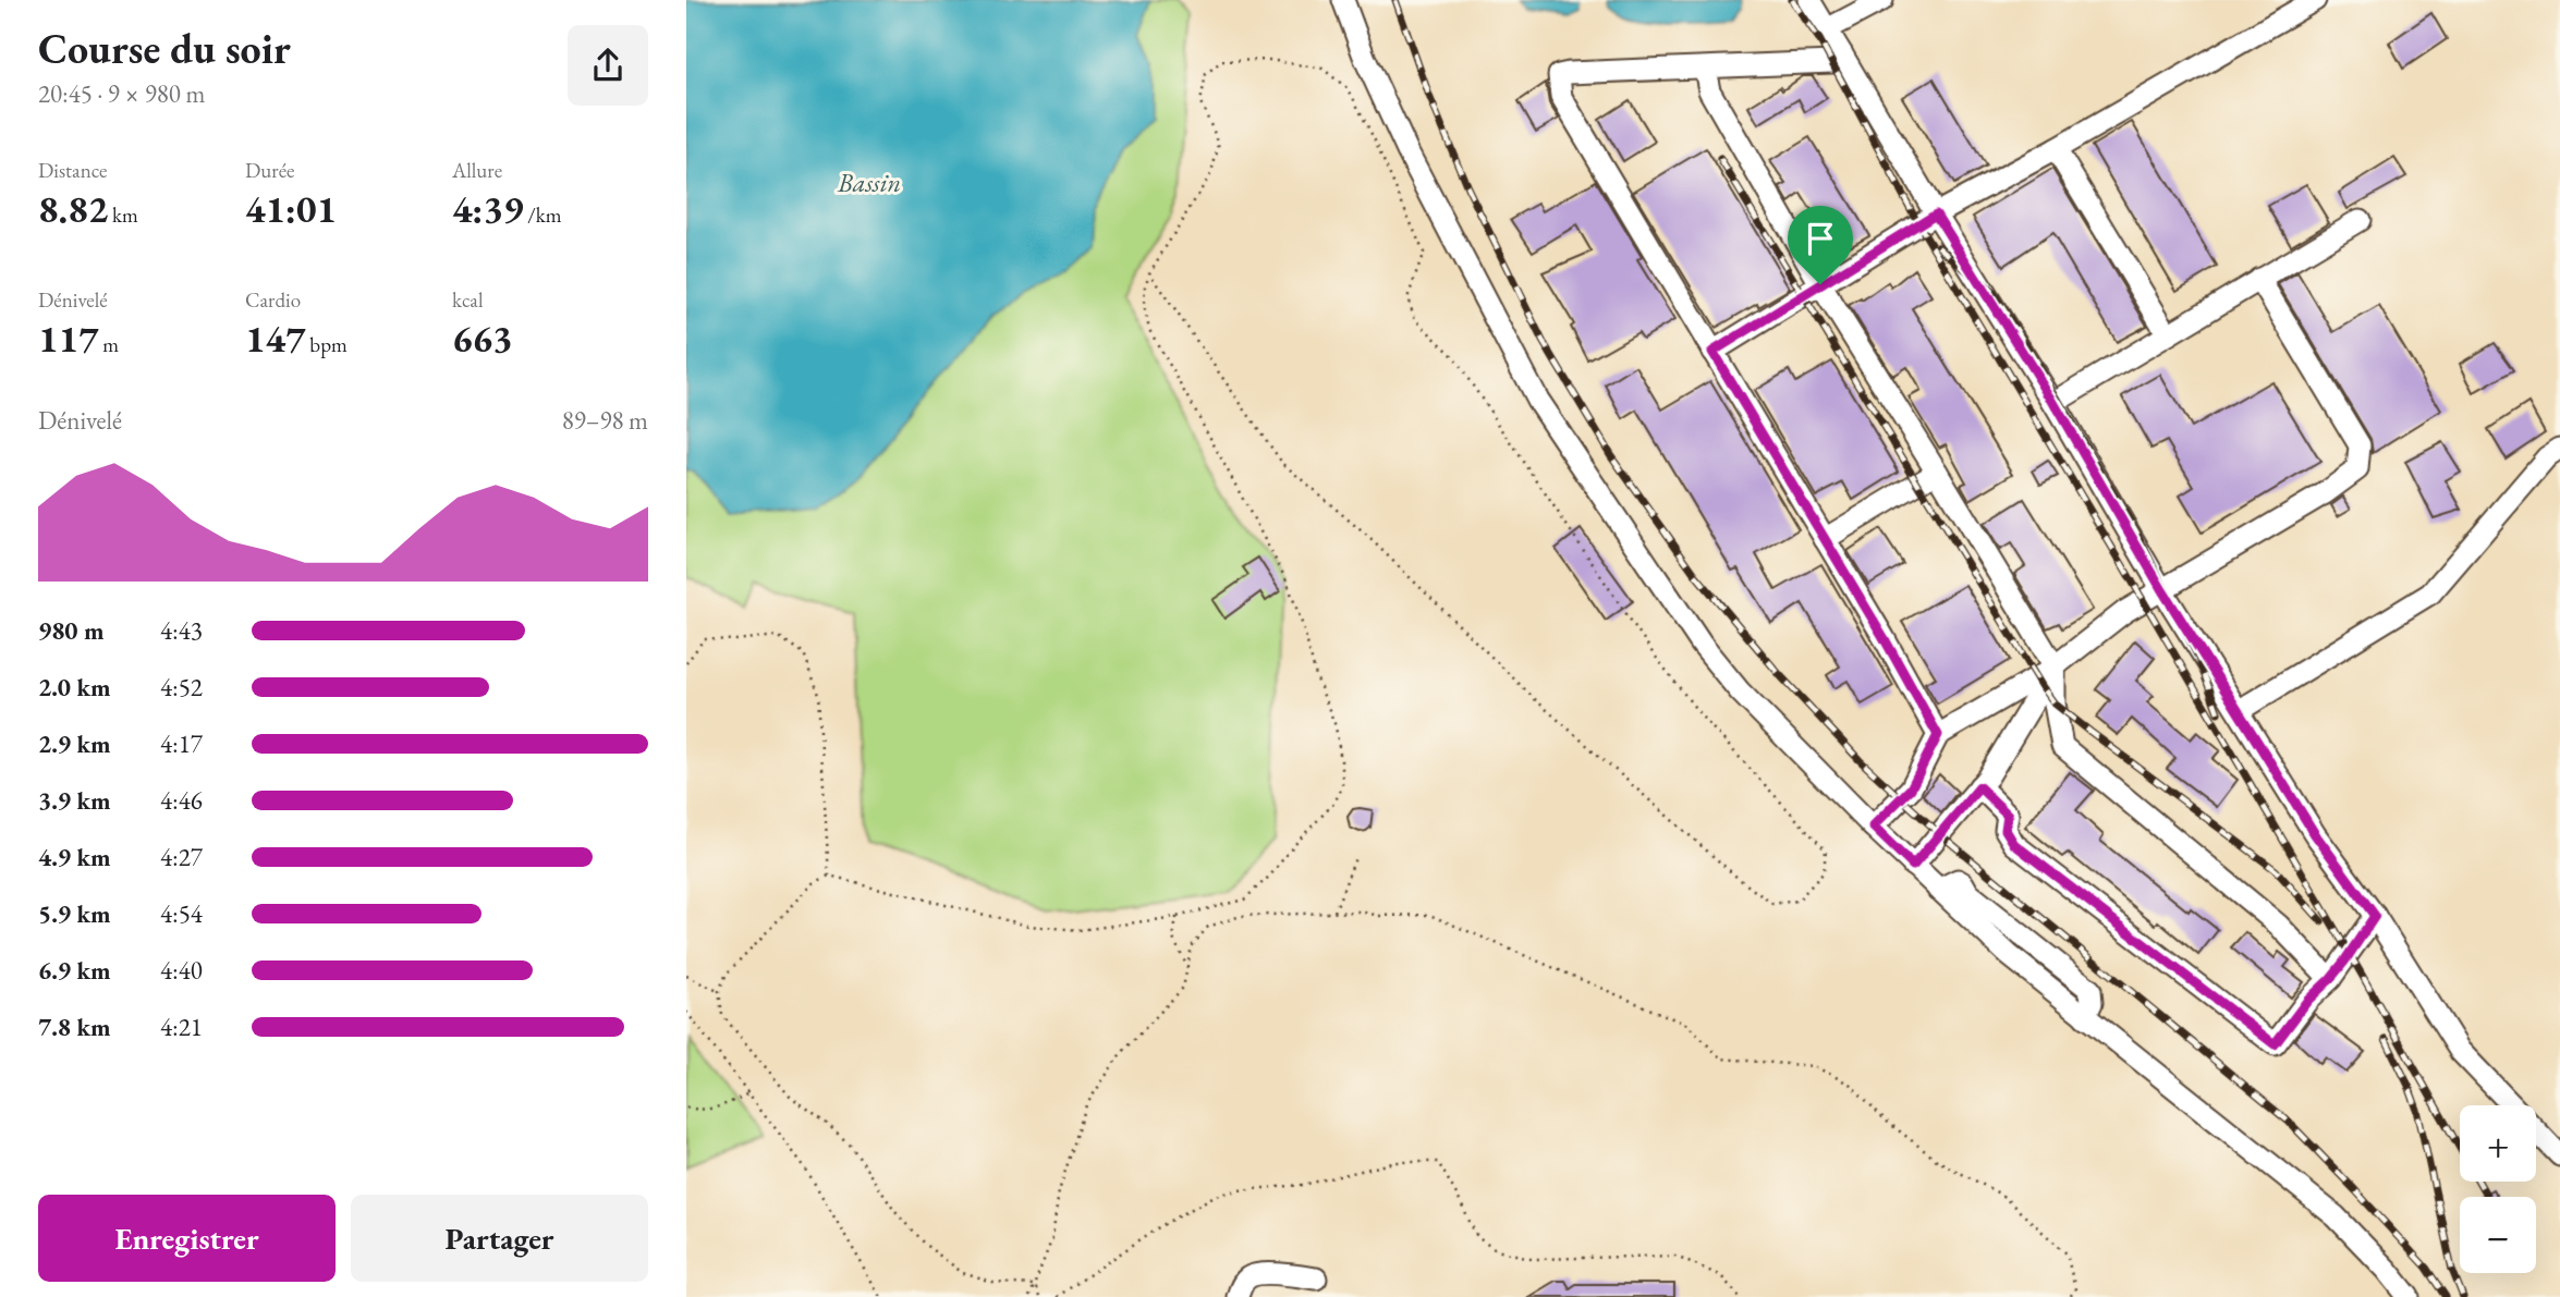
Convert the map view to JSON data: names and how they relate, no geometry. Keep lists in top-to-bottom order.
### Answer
{
  "water": ["Bassin"],
  "page": {
    "heading": ["Course du soir", "20:45 · 9 × 980 m"],
    "stats": [
      ["Distance", "8.82 km"],
      ["Durée", "41:01"],
      ["Allure", "4:39 /km"],
      ["Dénivelé", "117 m"],
      ["Cardio", "147 bpm"],
      ["kcal", "663"]
    ],
    "chart": ["Dénivelé", "89–98 m"],
    "list": [
      {
        "name": "980 m",
        "note": "4:43"
      },
      {
        "name": "2.0 km",
        "note": "4:52"
      },
      {
        "name": "2.9 km",
        "note": "4:17"
      },
      {
        "name": "3.9 km",
        "note": "4:46"
      },
      {
        "name": "4.9 km",
        "note": "4:27"
      },
      {
        "name": "5.9 km",
        "note": "4:54"
      },
      {
        "name": "6.9 km",
        "note": "4:40"
      },
      {
        "name": "7.8 km",
        "note": "4:21"
      }
    ],
    "map_buttons": ["+", "−"],
    "buttons": ["Enregistrer", "Partager"]
  }
}
